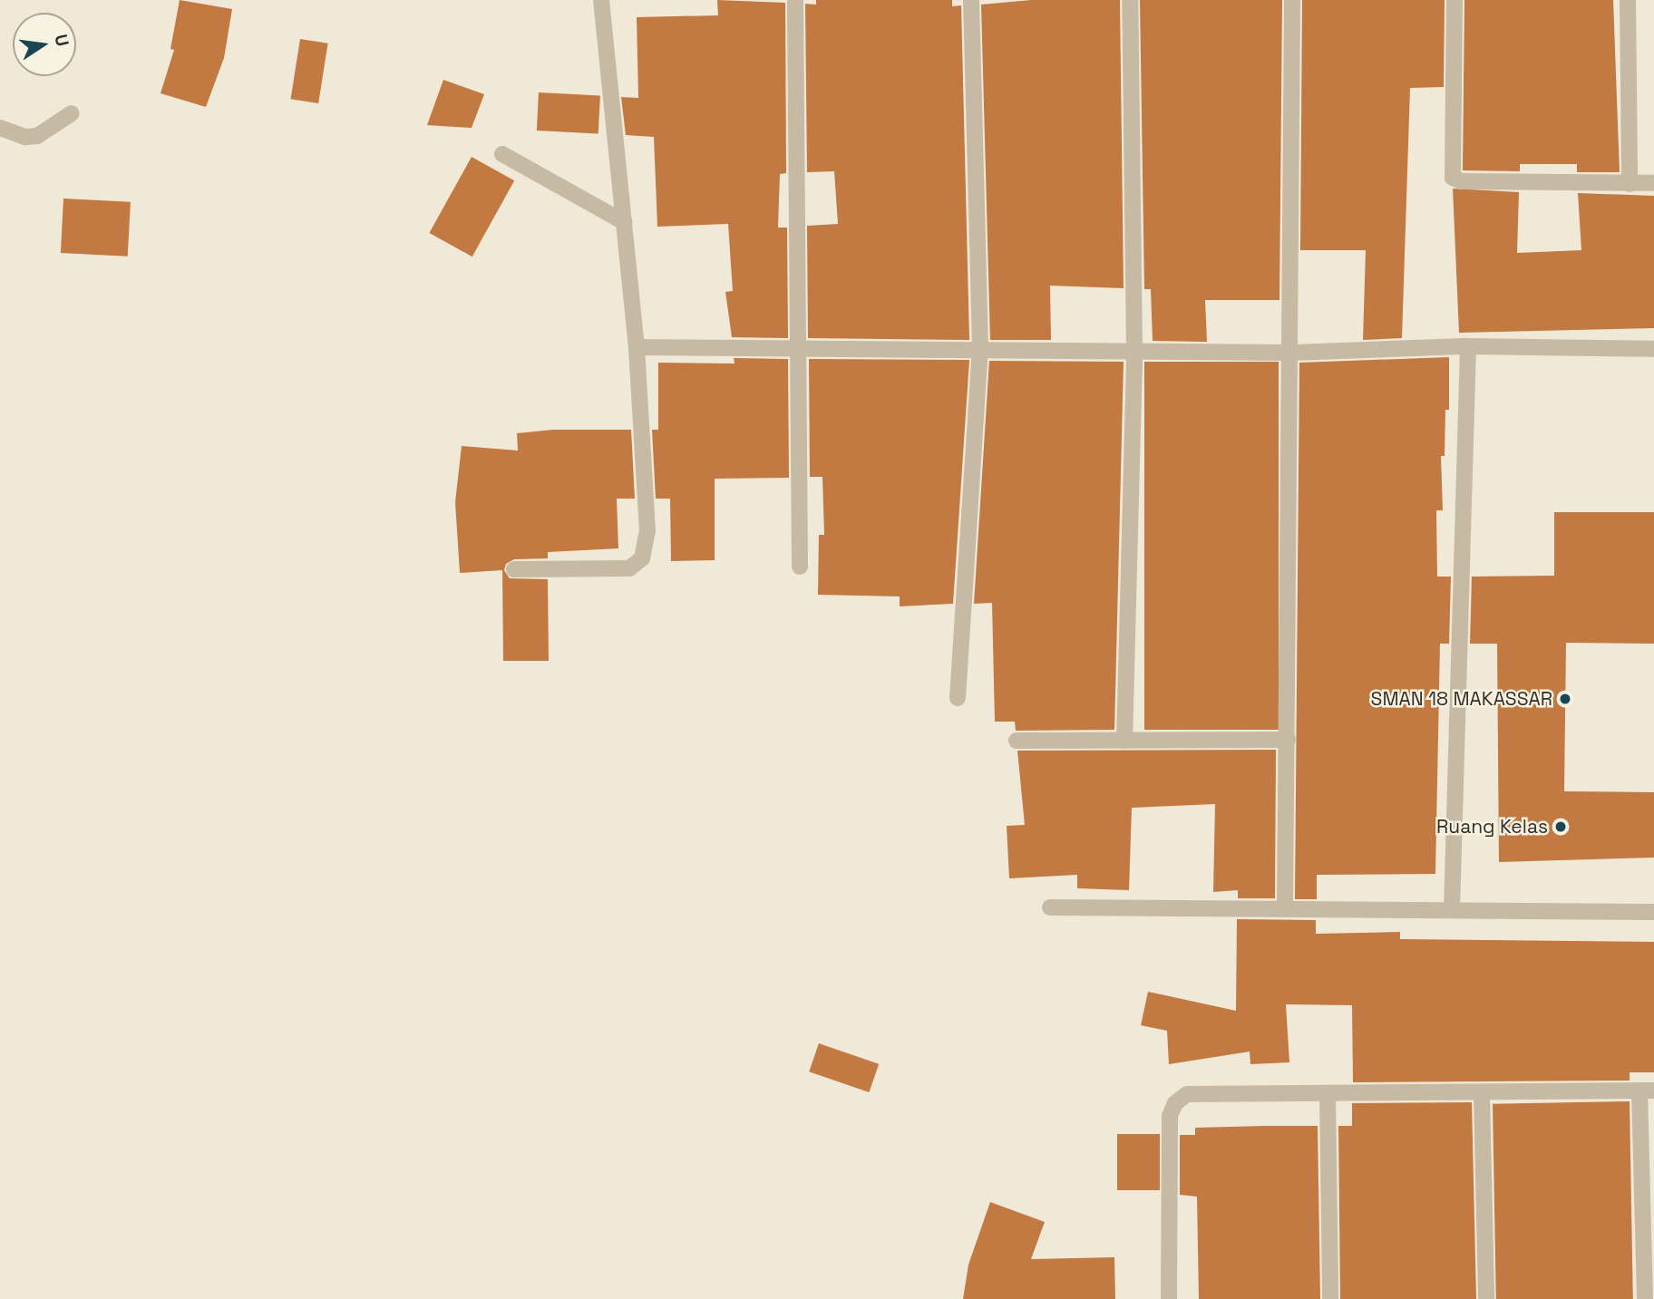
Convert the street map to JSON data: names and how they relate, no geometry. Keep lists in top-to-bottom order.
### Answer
{
  "places": ["SMAN 18 MAKASSAR", "Ruang Kelas"],
  "north": "right"
}
